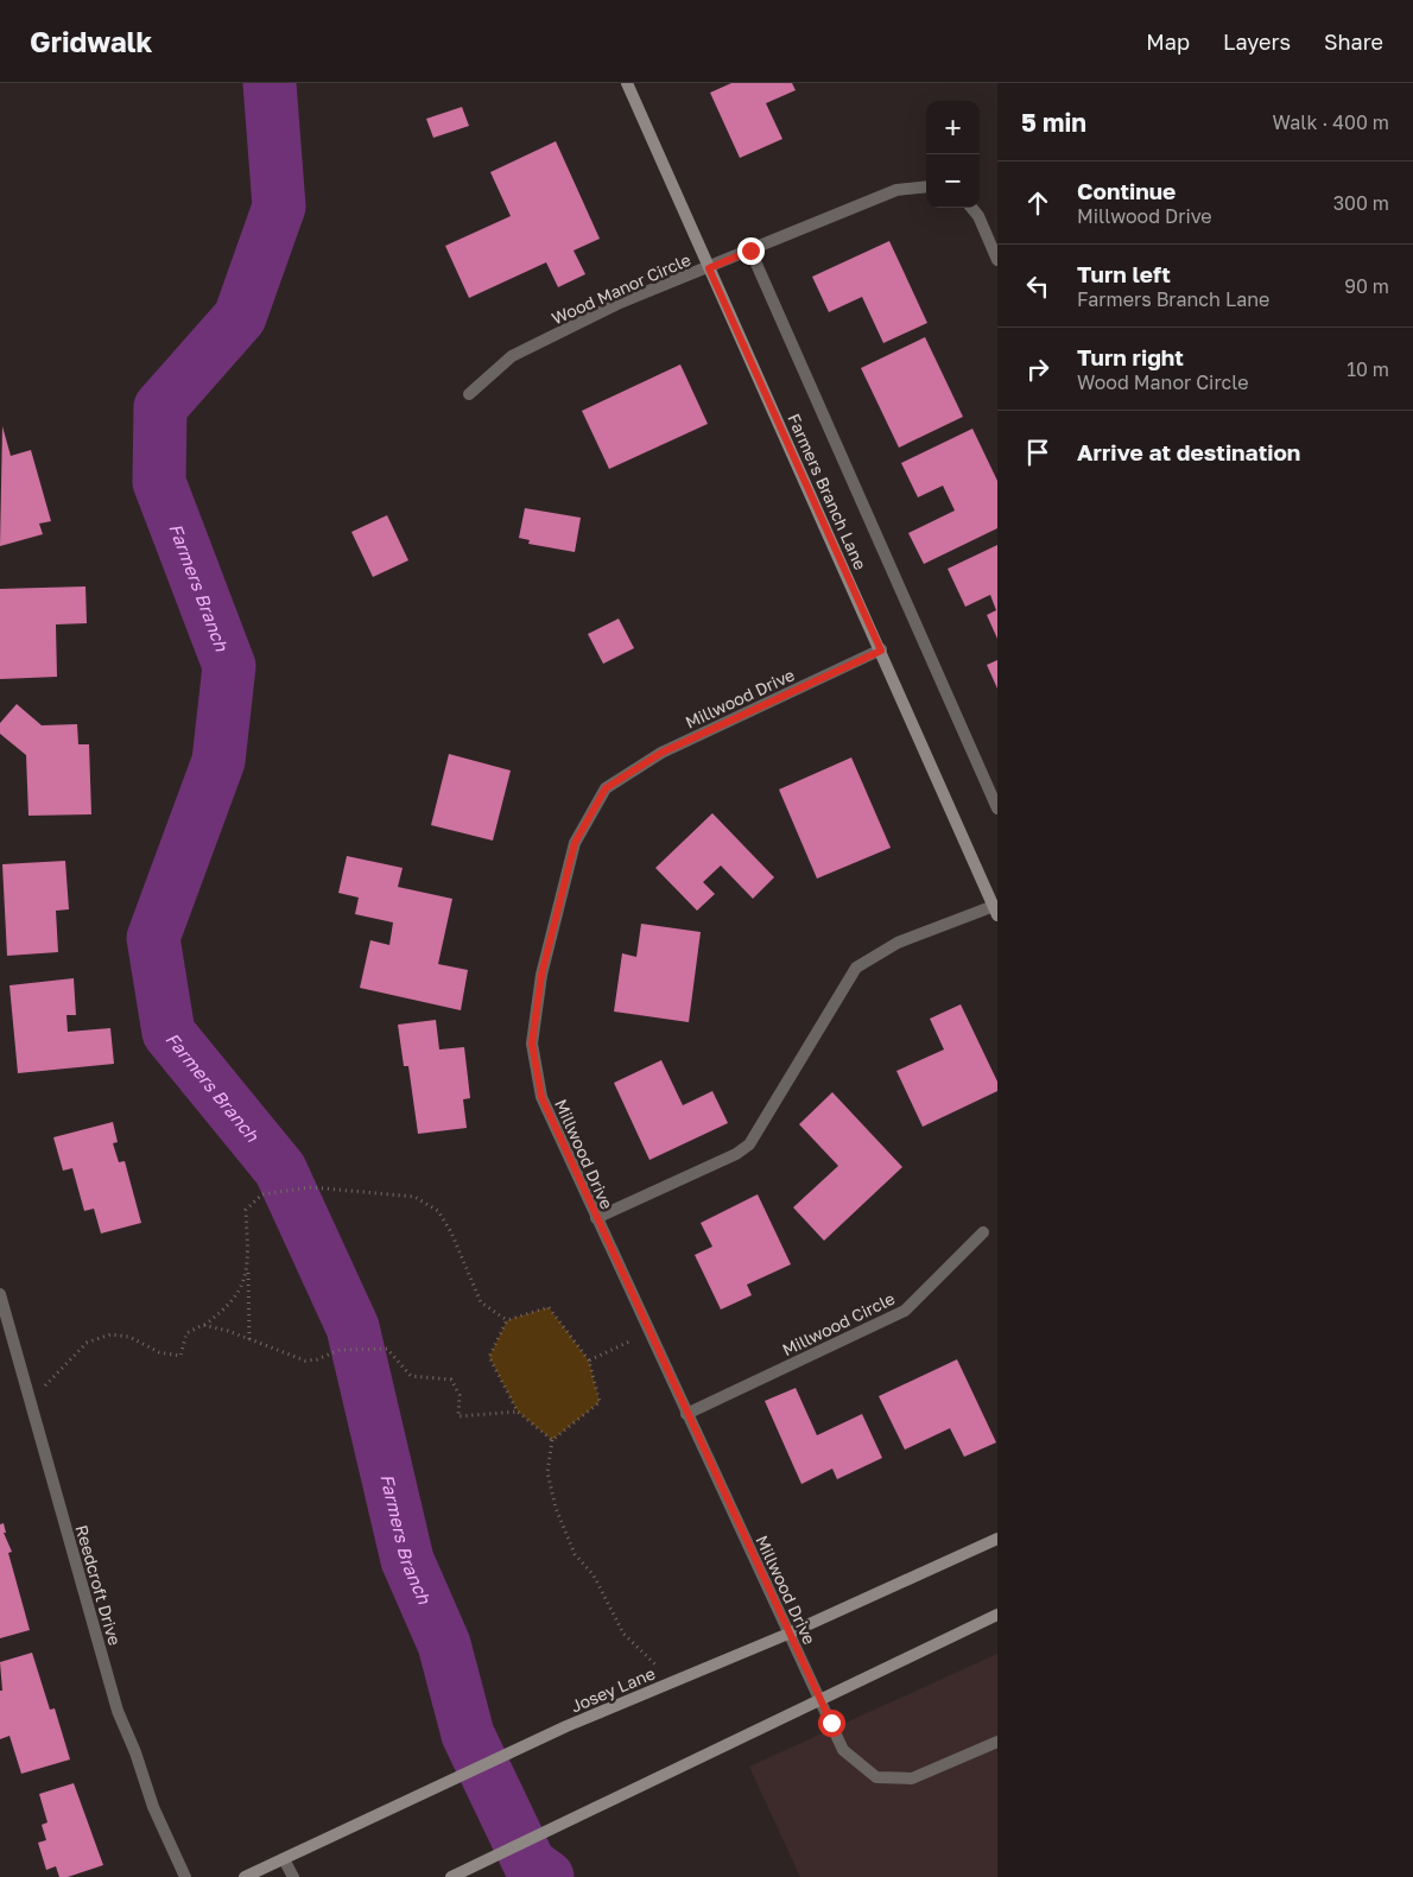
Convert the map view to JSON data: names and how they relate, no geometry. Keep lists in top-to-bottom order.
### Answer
{
  "streets": {
    "main road": ["Farmers Branch Lane", "Josey Lane"],
    "street": [
      "Wood Manor Circle",
      "Millwood Drive",
      "Millwood Circle",
      "Reedcroft Drive"
    ]
  },
  "crossings": [
    ["Wood Manor Circle", "Farmers Branch Lane"],
    ["Farmers Branch Lane", "Millwood Drive"],
    ["Millwood Drive", "Millwood Circle"],
    ["Millwood Drive", "Josey Lane"]
  ],
  "water": ["Farmers Branch"],
  "page": {
    "header": "Gridwalk",
    "nav": ["Map", "Layers", "Share"],
    "heading": ["5 min", "Walk · 400 m"],
    "map_buttons": ["+", "−"],
    "list": [
      ["Continue", "Millwood Drive", "300 m"],
      ["Turn left", "Farmers Branch Lane", "90 m"],
      ["Turn right", "Wood Manor Circle", "10 m"],
      "Arrive at destination"
    ]
  }
}
